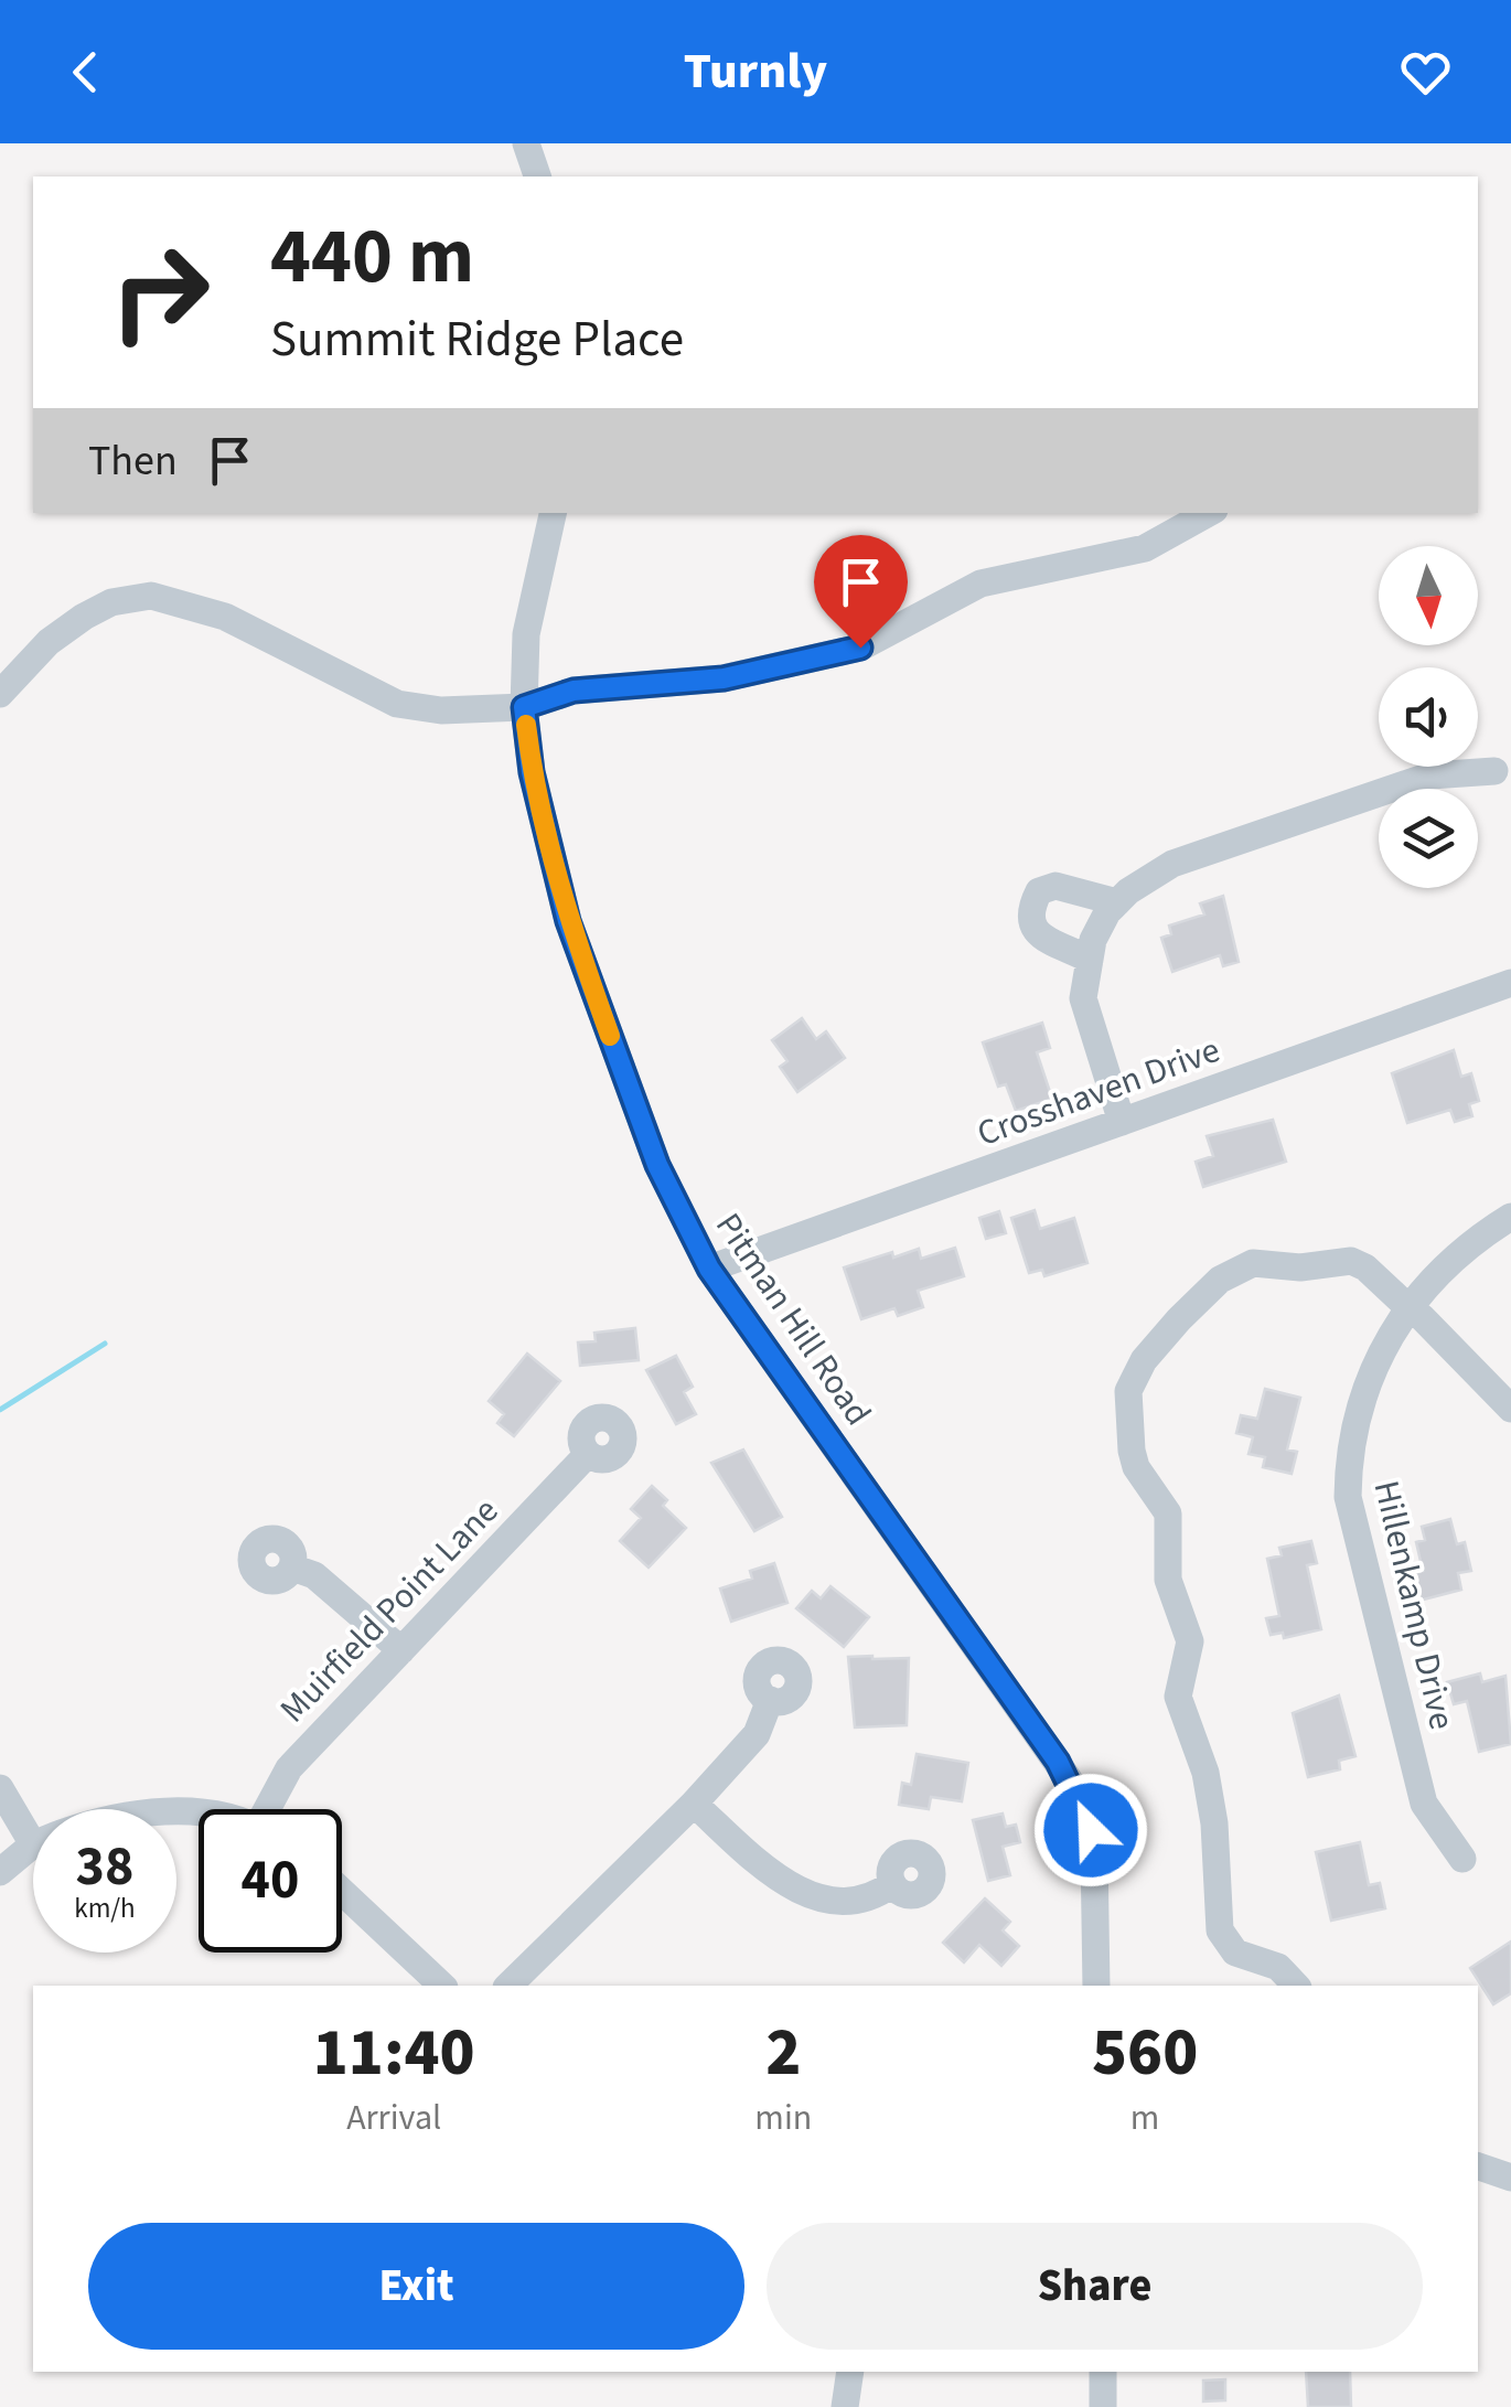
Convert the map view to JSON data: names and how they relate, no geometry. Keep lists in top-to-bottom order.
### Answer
{
  "streets": {
    "street": [
      "Crosshaven Drive",
      "Pitman Hill Road",
      "Hillenkamp Drive",
      "Muirfield Point Lane"
    ]
  },
  "crossings": [
    ["Crosshaven Drive", "Pitman Hill Road"]
  ],
  "north": "bottom",
  "page": {
    "header": "Turnly",
    "turn": ["440 m", "Summit Ridge Place"],
    "then": "Then",
    "speed": "38 km/h",
    "limit": "40",
    "eta": [
      "11:40",
      "Arrival",
      "2",
      "min",
      "560",
      "m"
    ],
    "buttons": ["Exit", "Share"]
  }
}
